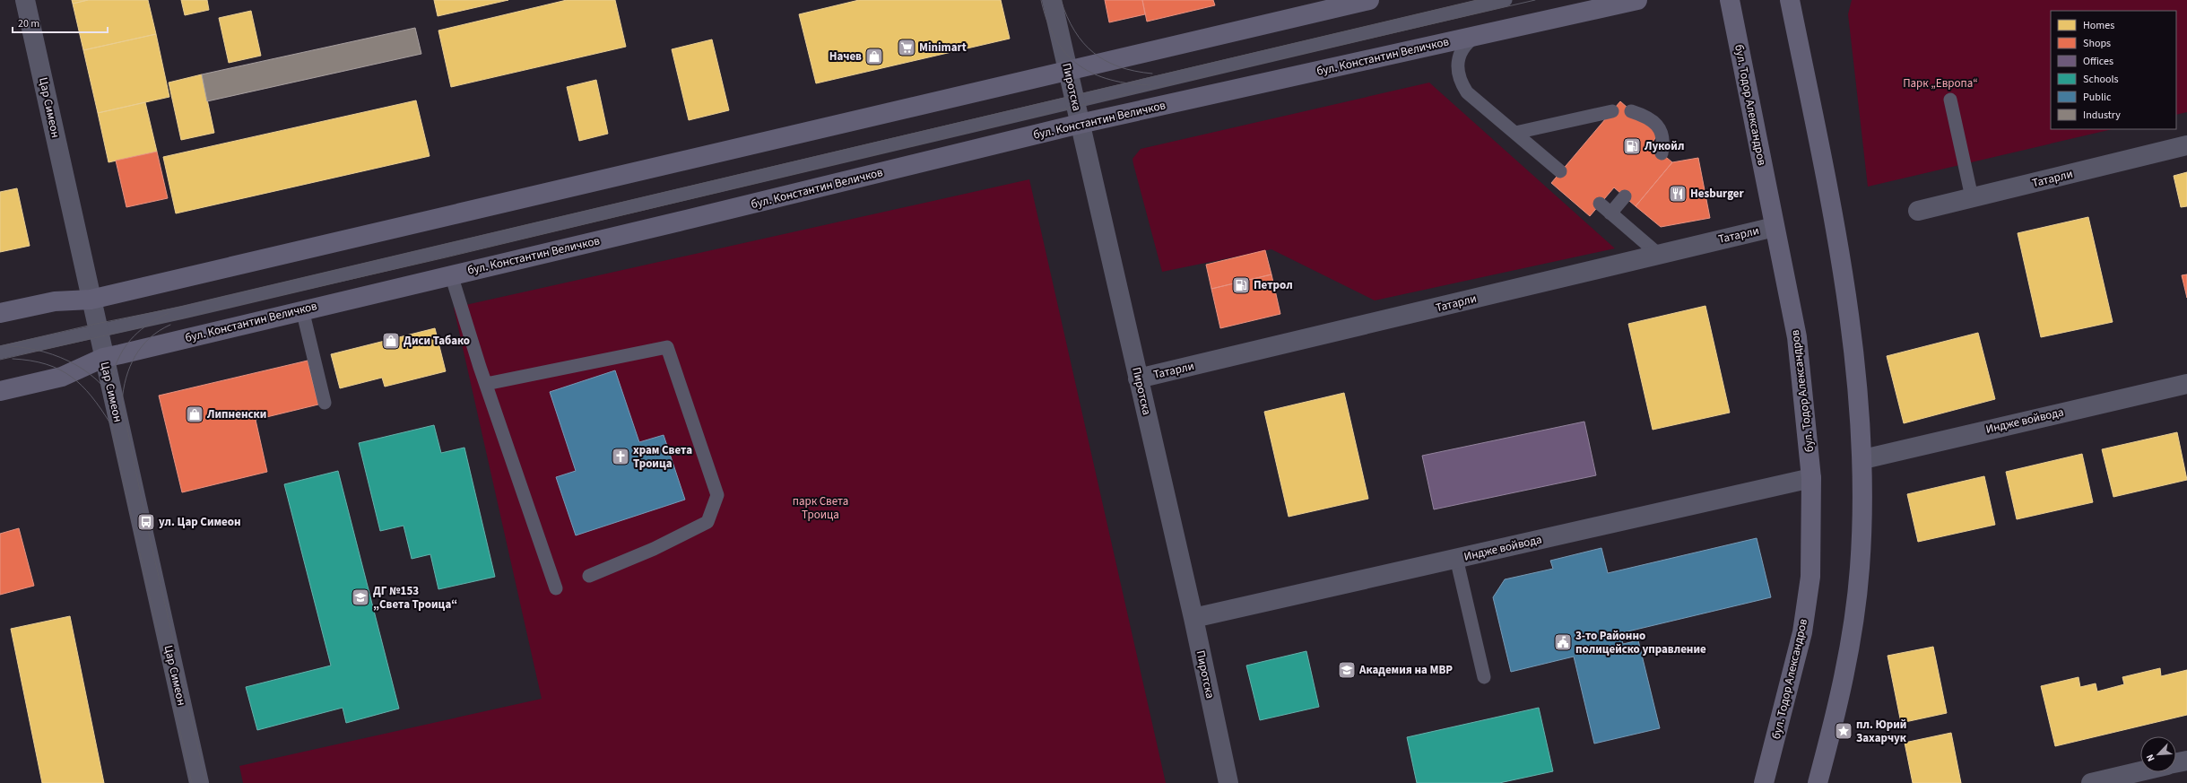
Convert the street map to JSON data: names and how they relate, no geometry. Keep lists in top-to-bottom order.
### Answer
{
  "streets": {
    "main road": ["бул. Константин Величков", "бул. Тодор Александров"],
    "street": [
      "Пиротска",
      "Цар Симеон",
      "Татарли",
      "Индже войвода"
    ]
  },
  "crossings": [
    ["бул. Константин Величков", "Пиротска"],
    ["бул. Константин Величков", "Цар Симеон"],
    ["Пиротска", "Татарли"],
    ["Пиротска", "Индже войвода"],
    ["бул. Тодор Александров", "Татарли"],
    ["бул. Тодор Александров", "Индже войвода"]
  ],
  "parks": ["Парк „Европа“", "парк Света Троица"],
  "places": {
    "supermarket": ["Minimart"],
    "shop": ["Начев", "Диси Табако", "Липненски"],
    "fuel station": ["Лукойл", "Петрол"],
    "restaurant": ["Hesburger"],
    "church": ["храм Света Троица"],
    "bus stop": ["ул. Цар Симеон"],
    "school or university": ["ДГ №153 „Света Троица“", "Академия на МВР"],
    "public building": ["3-то Районно полицейско управление"],
    "place": ["пл. Юрий Захарчук"]
  },
  "legend": [
    "Homes",
    "Shops",
    "Offices",
    "Schools",
    "Public",
    "Industry"
  ],
  "scale_bar": "20 m",
  "north": "bottom left"
}
